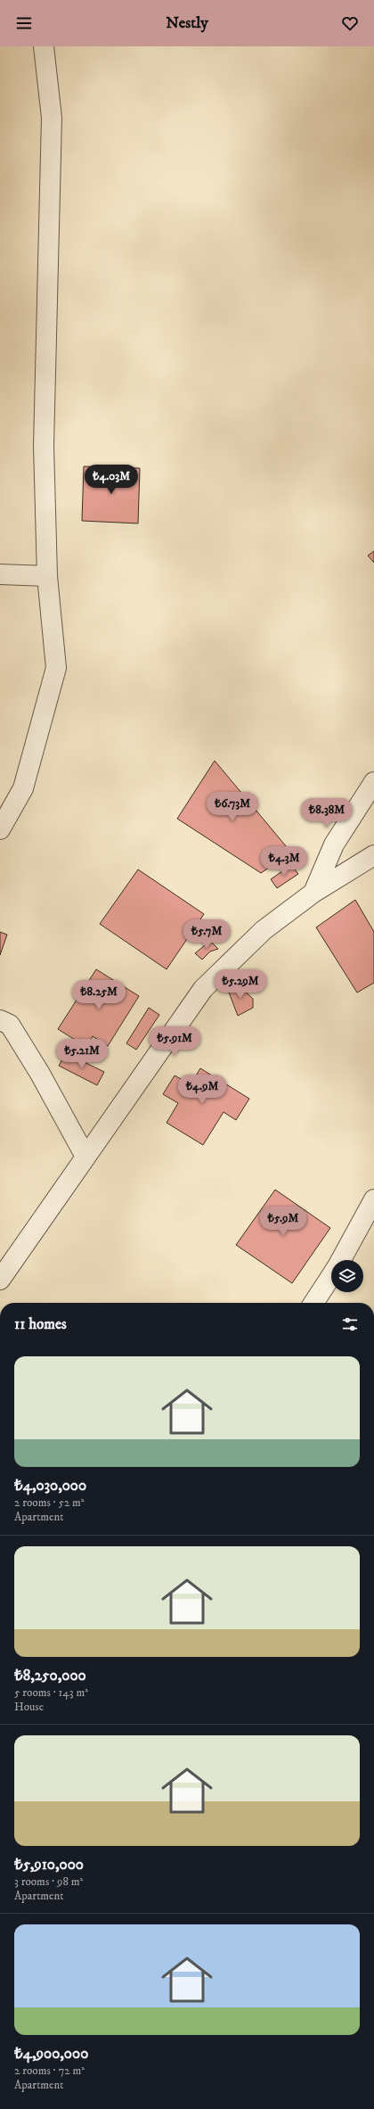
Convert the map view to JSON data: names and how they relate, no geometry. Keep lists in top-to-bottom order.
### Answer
{
  "page": {
    "header": "Nestly",
    "price": [
      "₺4.03M",
      "₺6.73M",
      "₺8.38M",
      "₺4.3M",
      "₺5.7M",
      "₺5.29M",
      "₺8.25M",
      "₺5.91M",
      "₺5.21M",
      "₺4.9M",
      "₺5.9M"
    ],
    "heading": "11 homes",
    "list": [
      {
        "name": "₺4,030,000",
        "note": "2 rooms · 52 m² · Apartment"
      },
      {
        "name": "₺8,250,000",
        "note": "5 rooms · 143 m² · House"
      },
      {
        "name": "₺5,910,000",
        "note": "3 rooms · 98 m² · Apartment"
      },
      {
        "name": "₺4,900,000",
        "note": "2 rooms · 72 m² · Apartment"
      }
    ]
  }
}
